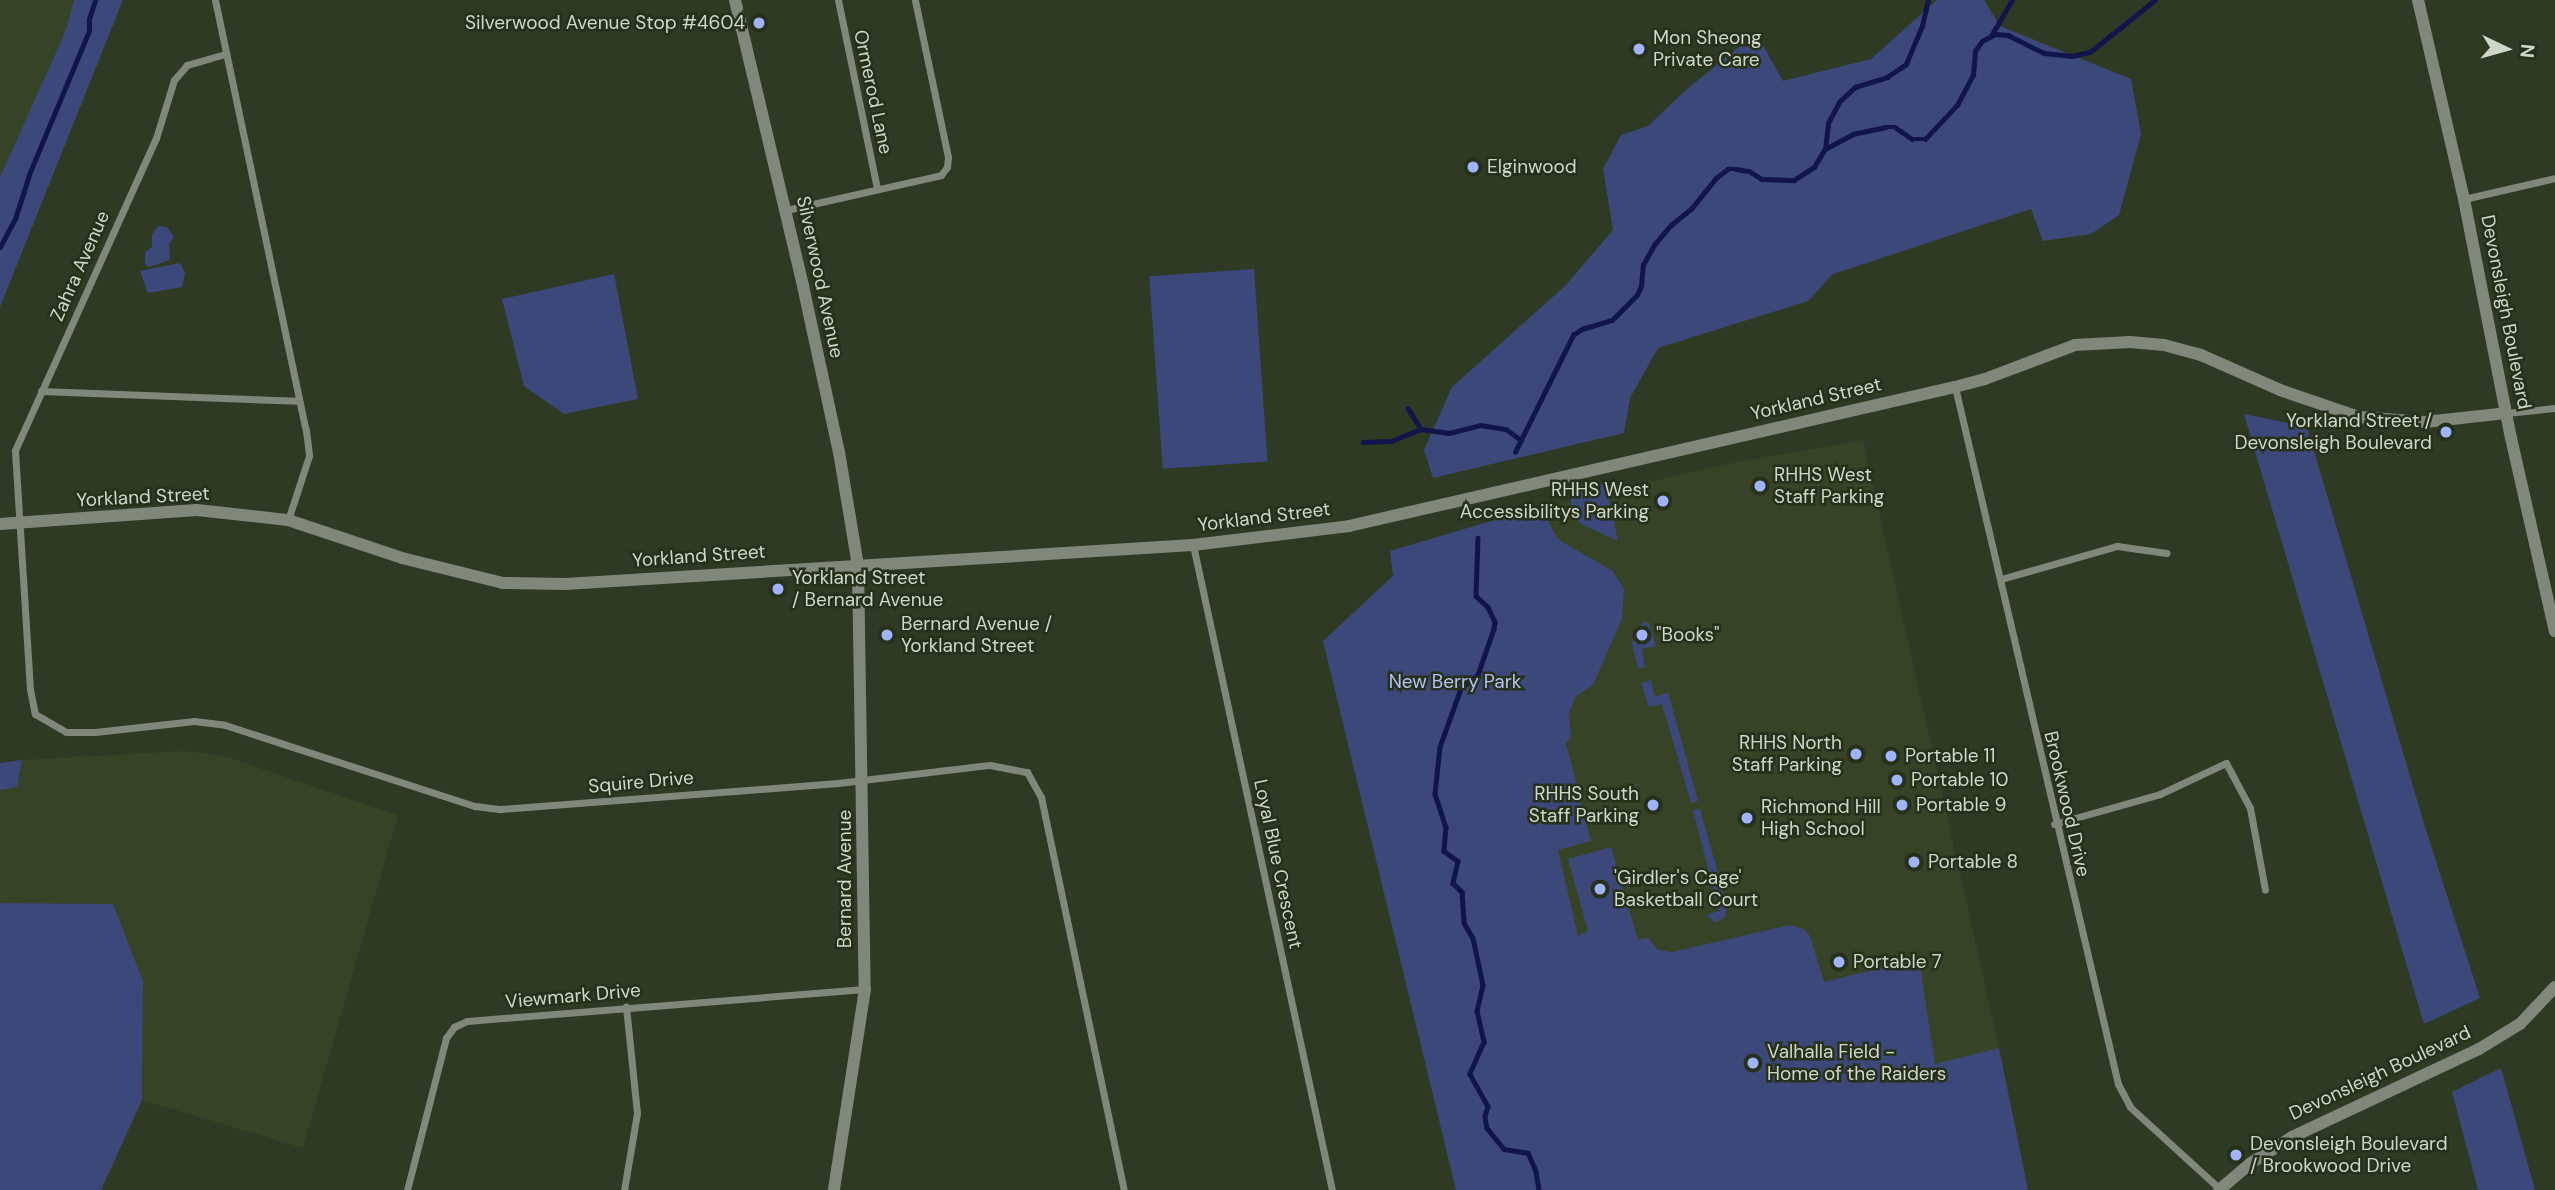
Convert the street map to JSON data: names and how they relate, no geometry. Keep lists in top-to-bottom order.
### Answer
{
  "streets": {
    "street": [
      "Ormerod Lane",
      "Zahra Avenue",
      "Silverwood Avenue",
      "Devonsleigh Boulevard",
      "Yorkland Street",
      "Squire Drive",
      "Brookwood Drive",
      "Loyal Blue Crescent",
      "Bernard Avenue",
      "Viewmark Drive"
    ]
  },
  "crossings": [
    ["Zahra Avenue", "Yorkland Street"],
    ["Zahra Avenue", "Squire Drive"],
    ["Silverwood Avenue", "Yorkland Street"],
    ["Silverwood Avenue", "Bernard Avenue"],
    ["Devonsleigh Boulevard", "Yorkland Street"],
    ["Devonsleigh Boulevard", "Brookwood Drive"],
    ["Yorkland Street", "Squire Drive"],
    ["Yorkland Street", "Brookwood Drive"],
    ["Yorkland Street", "Loyal Blue Crescent"],
    ["Yorkland Street", "Bernard Avenue"],
    ["Squire Drive", "Bernard Avenue"],
    ["Bernard Avenue", "Viewmark Drive"]
  ],
  "parks": ["New Berry Park"],
  "places": [
    "Silverwood Avenue Stop #4604",
    "Mon Sheong Private Care",
    "Elginwood",
    "Yorkland Street / Devonsleigh Boulevard",
    "RHHS West Staff Parking",
    "RHHS West Accessibilitys Parking",
    "Yorkland Street / Bernard Avenue",
    "Bernard Avenue / Yorkland Street",
    "\"Books\"",
    "RHHS North Staff Parking",
    "Portable 11",
    "Portable 10",
    "RHHS South Staff Parking",
    "Portable 9",
    "Richmond Hill High School",
    "Portable 8",
    "'Girdler's Cage' Basketball Court",
    "Portable 7",
    "Valhalla Field - Home of the Raiders",
    "Devonsleigh Boulevard / Brookwood Drive"
  ],
  "north": "right"
}
